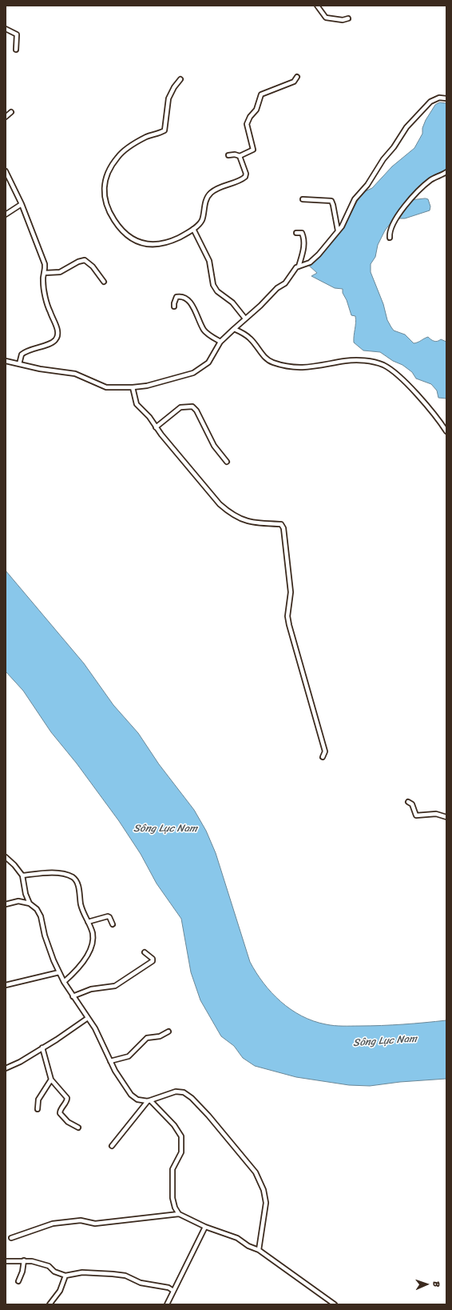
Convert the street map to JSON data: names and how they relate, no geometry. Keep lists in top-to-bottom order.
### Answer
{
  "water": ["Sông Lục Nam"],
  "north": "right"
}
